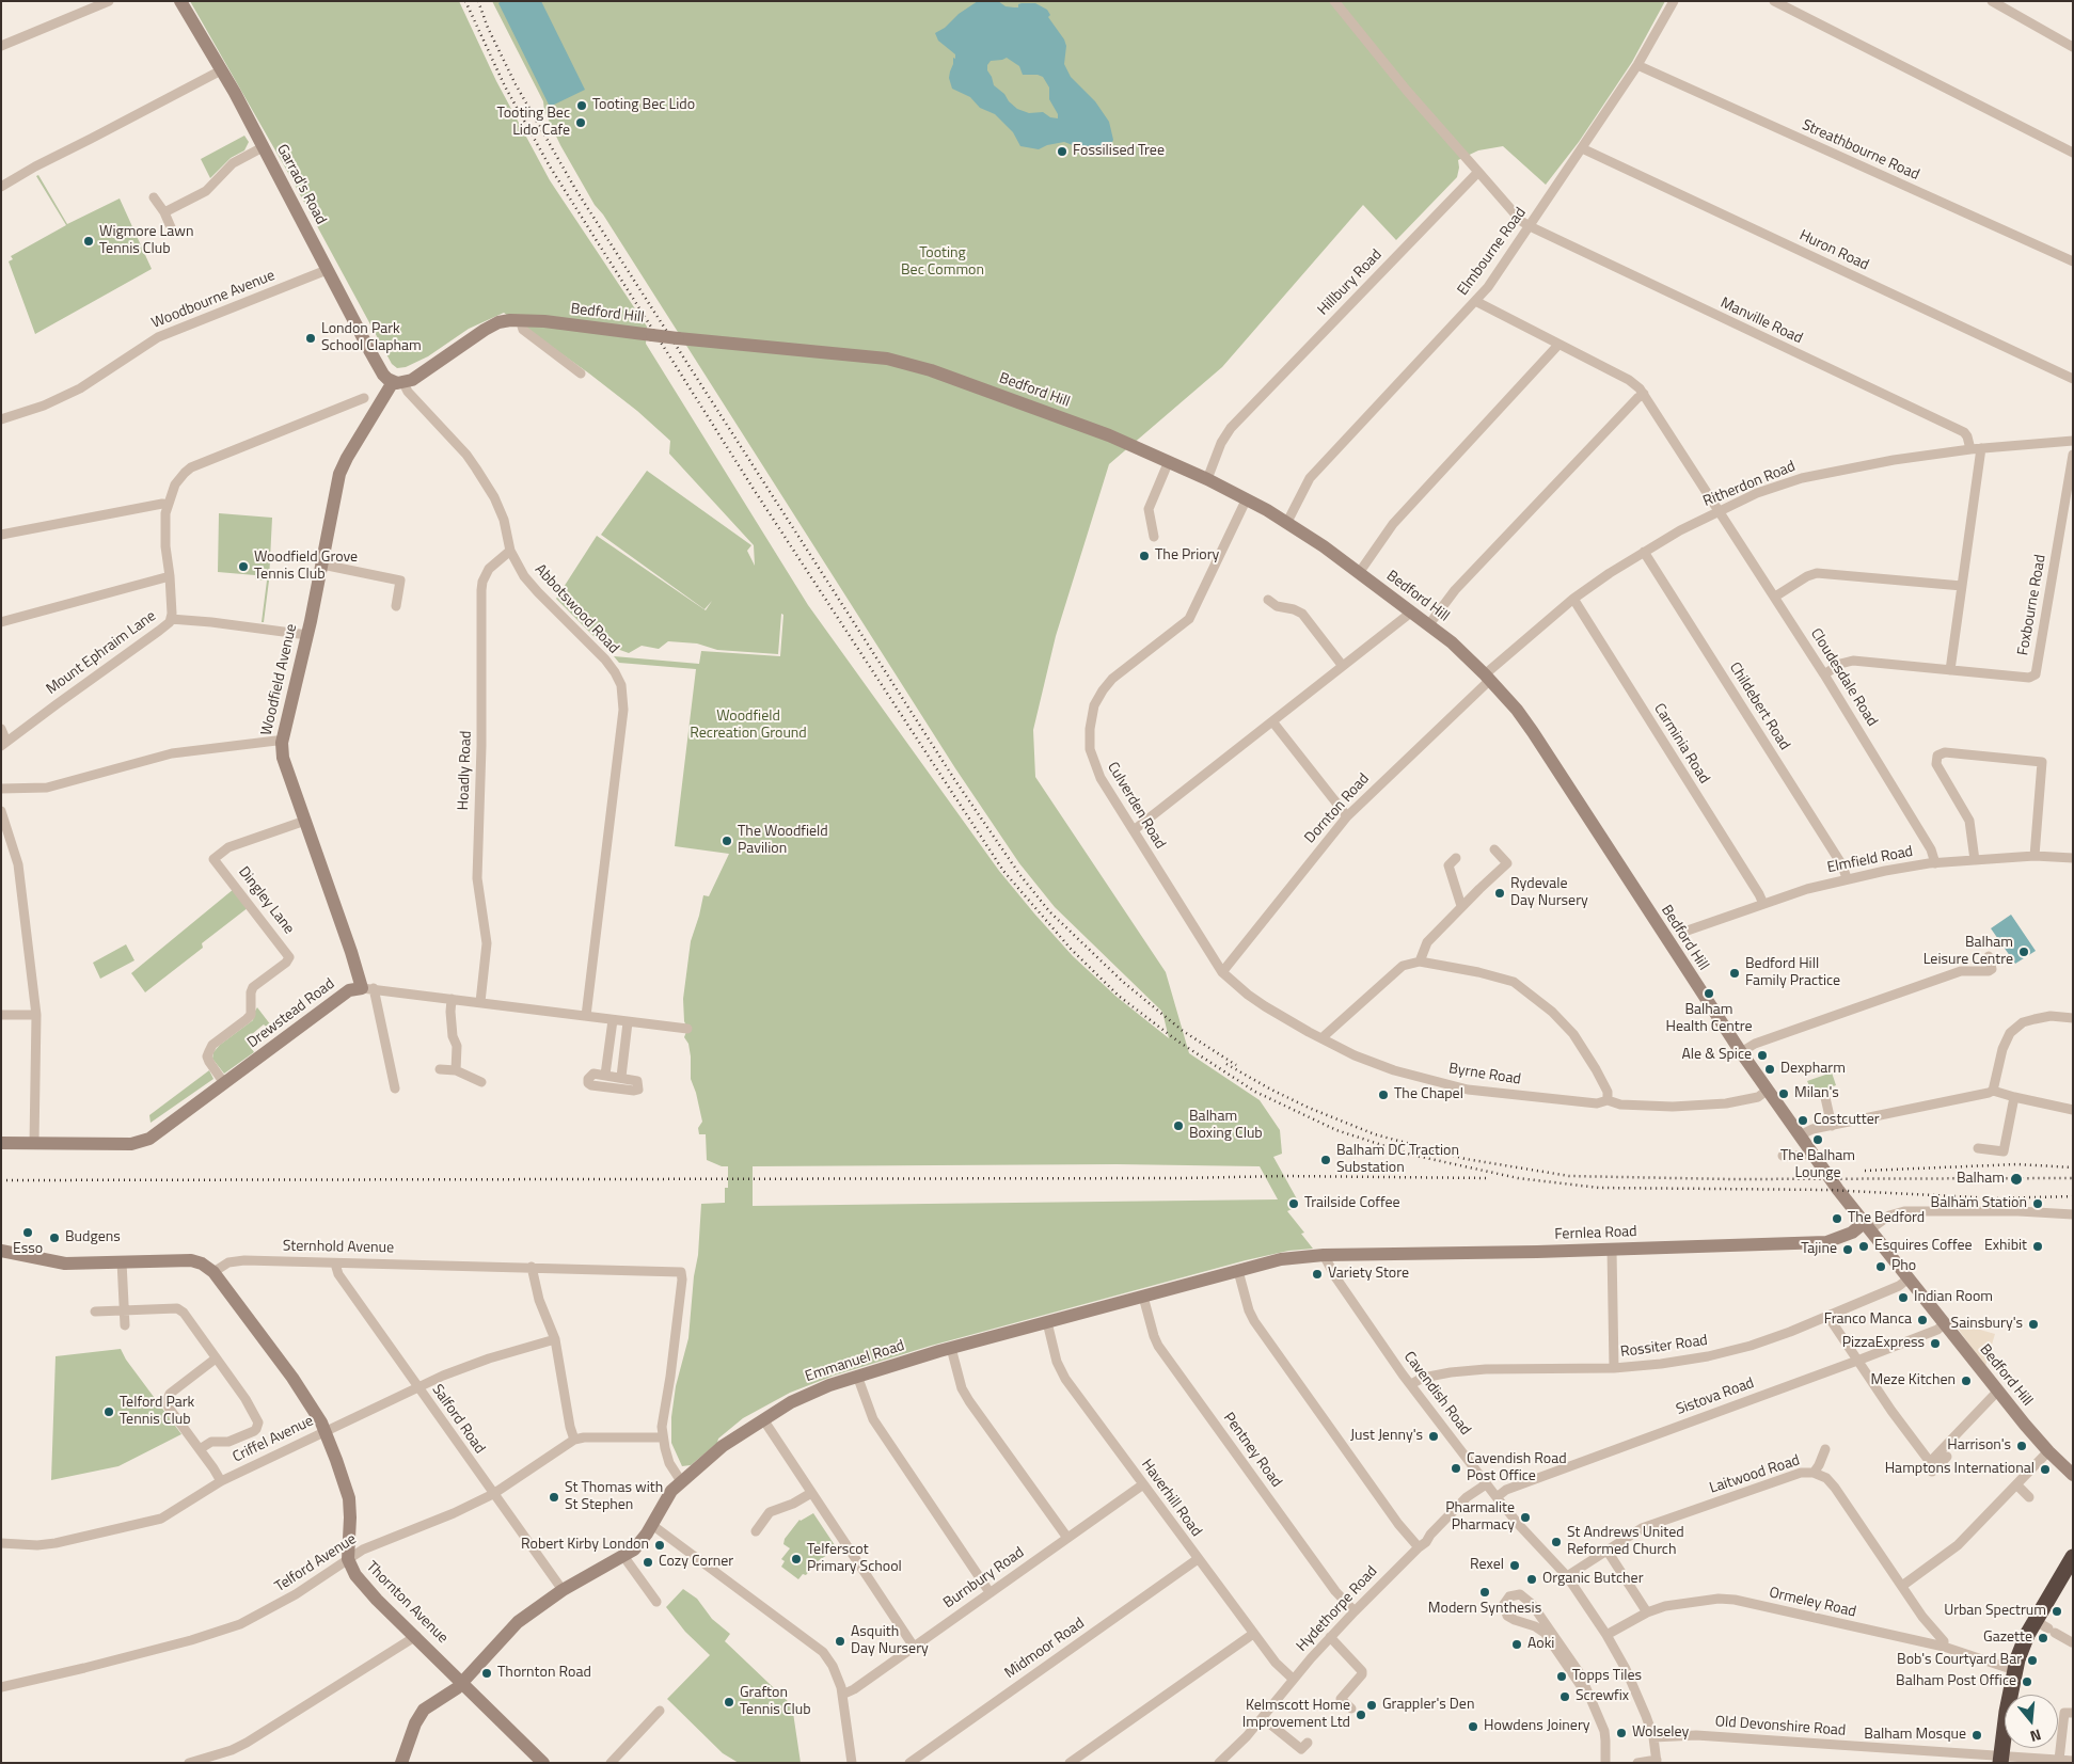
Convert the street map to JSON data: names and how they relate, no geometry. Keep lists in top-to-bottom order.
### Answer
{
  "streets": {
    "main road": [
      "Garrad's Road",
      "Bedford Hill",
      "Woodfield Avenue",
      "Drewstead Road",
      "Fernlea Road",
      "Emmanuel Road",
      "Thornton Avenue"
    ],
    "street": [
      "Streathbourne Road",
      "Huron Road",
      "Elmbourne Road",
      "Hillbury Road",
      "Woodbourne Avenue",
      "Manville Road",
      "Ritherdon Road",
      "Foxbourne Road",
      "Abbotswood Road",
      "Mount Ephraim Lane",
      "Cloudesdale Road",
      "Childebert Road",
      "Carminia Road",
      "Hoadly Road",
      "Culverden Road",
      "Dornton Road",
      "Elmfield Road",
      "Dingley Lane",
      "Byrne Road",
      "Sternhold Avenue",
      "Rossiter Road",
      "Cavendish Road",
      "Sistova Road",
      "Salford Road",
      "Criffel Avenue",
      "Pentney Road",
      "Laitwood Road",
      "Haverhill Road",
      "Telford Avenue",
      "Burnbury Road",
      "Ormeley Road",
      "Hydethorpe Road",
      "Midmoor Road",
      "Old Devonshire Road"
    ]
  },
  "crossings": [
    ["Streathbourne Road", "Elmbourne Road"],
    ["Garrad's Road", "Woodbourne Avenue"],
    ["Garrad's Road", "Bedford Hill"],
    ["Garrad's Road", "Abbotswood Road"],
    ["Garrad's Road", "Woodfield Avenue"],
    ["Huron Road", "Elmbourne Road"],
    ["Elmbourne Road", "Bedford Hill"],
    ["Elmbourne Road", "Manville Road"],
    ["Elmbourne Road", "Cloudesdale Road"],
    ["Hillbury Road", "Bedford Hill"],
    ["Bedford Hill", "Ritherdon Road"],
    ["Bedford Hill", "Abbotswood Road"],
    ["Bedford Hill", "Woodfield Avenue"],
    ["Bedford Hill", "Culverden Road"],
    ["Bedford Hill", "Dornton Road"],
    ["Bedford Hill", "Byrne Road"],
    ["Bedford Hill", "Fernlea Road"],
    ["Bedford Hill", "Rossiter Road"],
    ["Bedford Hill", "Sistova Road"],
    ["Manville Road", "Ritherdon Road"],
    ["Ritherdon Road", "Cloudesdale Road"],
    ["Ritherdon Road", "Childebert Road"],
    ["Ritherdon Road", "Carminia Road"],
    ["Ritherdon Road", "Dornton Road"],
    ["Foxbourne Road", "Cloudesdale Road"],
    ["Abbotswood Road", "Woodfield Avenue"],
    ["Abbotswood Road", "Hoadly Road"],
    ["Abbotswood Road", "Drewstead Road"],
    ["Cloudesdale Road", "Elmfield Road"],
    ["Woodfield Avenue", "Dingley Lane"],
    ["Woodfield Avenue", "Drewstead Road"],
    ["Childebert Road", "Elmfield Road"],
    ["Carminia Road", "Elmfield Road"],
    ["Hoadly Road", "Drewstead Road"],
    ["Culverden Road", "Dornton Road"],
    ["Culverden Road", "Byrne Road"],
    ["Dornton Road", "Byrne Road"],
    ["Dingley Lane", "Drewstead Road"],
    ["Fernlea Road", "Emmanuel Road"],
    ["Fernlea Road", "Cavendish Road"],
    ["Sternhold Avenue", "Salford Road"],
    ["Sternhold Avenue", "Telford Avenue"],
    ["Sternhold Avenue", "Thornton Avenue"],
    ["Rossiter Road", "Cavendish Road"],
    ["Emmanuel Road", "Cavendish Road"],
    ["Emmanuel Road", "Salford Road"],
    ["Emmanuel Road", "Pentney Road"],
    ["Emmanuel Road", "Haverhill Road"],
    ["Emmanuel Road", "Thornton Avenue"],
    ["Cavendish Road", "Sistova Road"],
    ["Cavendish Road", "Laitwood Road"],
    ["Cavendish Road", "Ormeley Road"],
    ["Cavendish Road", "Hydethorpe Road"],
    ["Cavendish Road", "Old Devonshire Road"],
    ["Salford Road", "Criffel Avenue"],
    ["Salford Road", "Telford Avenue"],
    ["Criffel Avenue", "Thornton Avenue"],
    ["Pentney Road", "Hydethorpe Road"],
    ["Laitwood Road", "Ormeley Road"],
    ["Haverhill Road", "Burnbury Road"],
    ["Haverhill Road", "Hydethorpe Road"],
    ["Haverhill Road", "Midmoor Road"],
    ["Telford Avenue", "Thornton Avenue"]
  ],
  "parks": ["Tooting Bec Common", "Woodfield Recreation Ground"],
  "places": [
    "Tooting Bec Lido",
    "Tooting Bec Lido Cafe",
    "Fossilised Tree",
    "Wigmore Lawn Tennis Club",
    "London Park School Clapham",
    "The Priory",
    "Woodfield Grove Tennis Club",
    "The Woodfield Pavilion",
    "Rydevale Day Nursery",
    "Balham Leisure Centre",
    "Bedford Hill Family Practice",
    "Balham Health Centre",
    "Ale & Spice",
    "Dexpharm",
    "Milan's",
    "The Chapel",
    "Costcutter",
    "Balham Boxing Club",
    "The Balham Lounge",
    "Balham DC Traction Substation",
    "Balham",
    "Trailside Coffee",
    "Balham Station",
    "The Bedford",
    "Esso",
    "Budgens",
    "Esquires Coffee",
    "Exhibit",
    "Tajine",
    "Pho",
    "Variety Store",
    "Indian Room",
    "Franco Manca",
    "Sainsbury's",
    "PizzaExpress",
    "Meze Kitchen",
    "Telford Park Tennis Club",
    "Just Jenny's",
    "Harrison's",
    "Cavendish Road Post Office",
    "Hamptons International",
    "St Thomas with St Stephen",
    "Pharmalite Pharmacy",
    "St Andrews United Reformed Church",
    "Robert Kirby London",
    "Telferscot Primary School",
    "Cozy Corner",
    "Rexel",
    "Organic Butcher",
    "Modern Synthesis",
    "Urban Spectrum",
    "Gazette",
    "Asquith Day Nursery",
    "Aoki",
    "Bob's Courtyard Bar",
    "Thornton Road",
    "Topps Tiles",
    "Balham Post Office",
    "Screwfix",
    "Grafton Tennis Club",
    "Grappler's Den",
    "Kelmscott Home Improvement Ltd",
    "Howdens Joinery",
    "Wolseley",
    "Balham Mosque"
  ],
  "north": "bottom"
}
